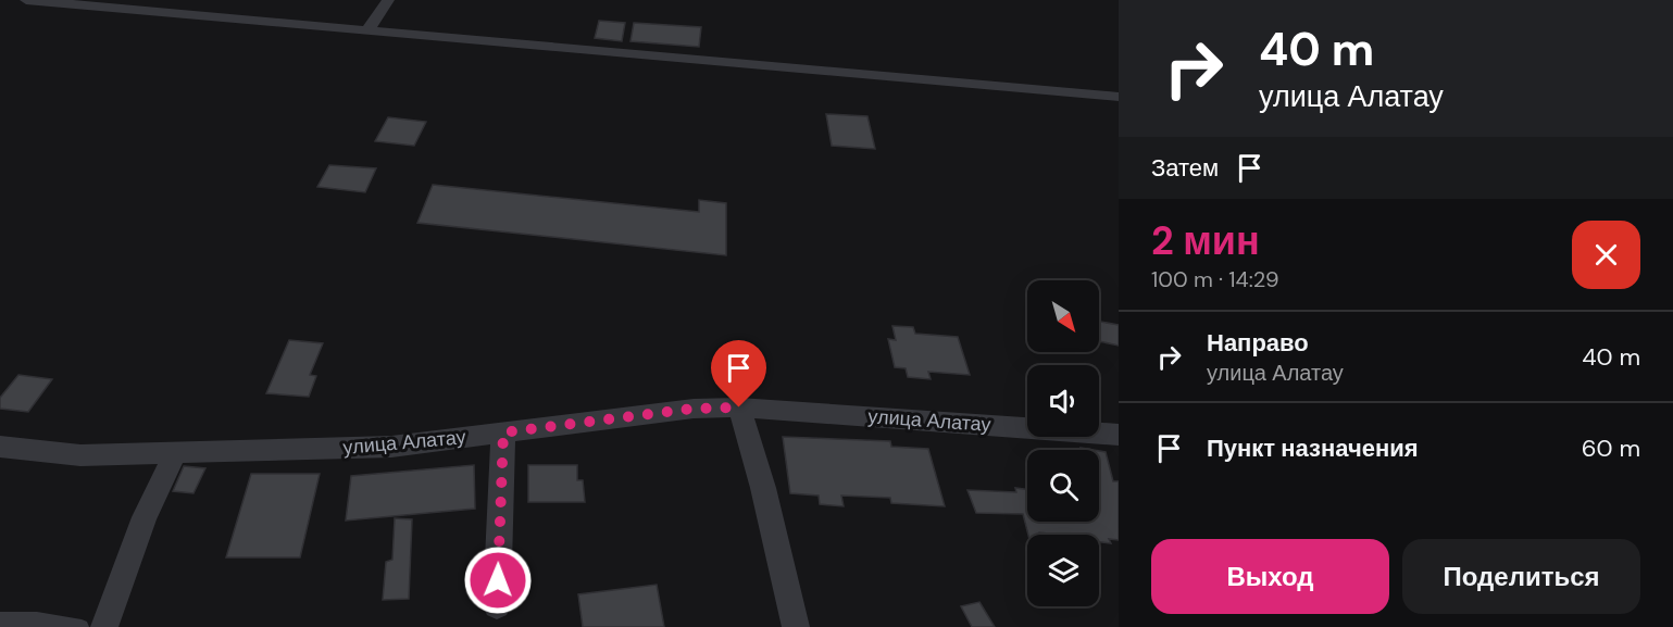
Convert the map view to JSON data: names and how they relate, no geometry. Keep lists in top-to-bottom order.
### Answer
{
  "streets": {
    "street": ["улица Алатау"]
  },
  "north": "bottom right",
  "page": {
    "turn": ["40 m", "улица Алатау"],
    "then": "Затем",
    "heading": ["2 мин", "100 m · 14:29"],
    "list": [
      {
        "name": "Направо",
        "note": "улица Алатау",
        "value": "40 m"
      },
      {
        "name": "Пункт назначения",
        "value": "60 m"
      }
    ],
    "buttons": ["Выход", "Поделиться"]
  }
}
